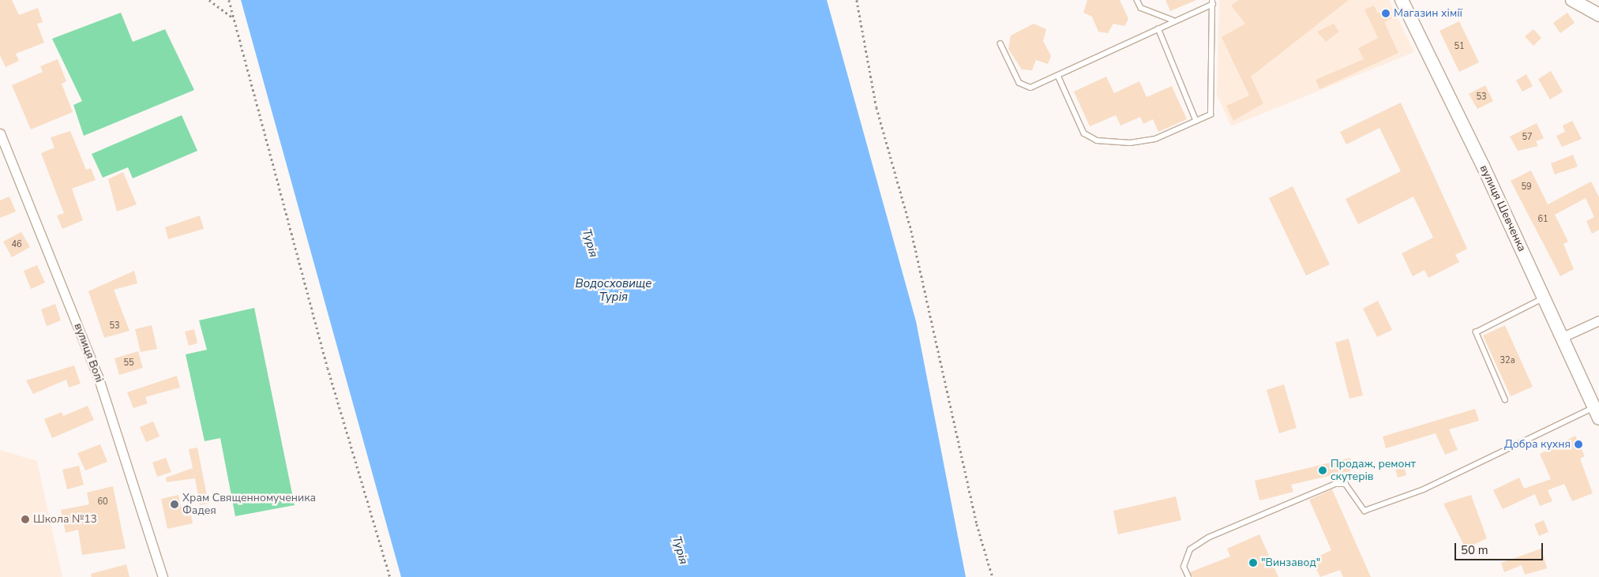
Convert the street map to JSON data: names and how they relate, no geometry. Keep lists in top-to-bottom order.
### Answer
{
  "streets": {
    "street": ["вулиця Шевченка", "вулиця Волі"]
  },
  "water": ["Турія", "Водосховище Турія"],
  "places": [
    "Магазин хімії",
    "Добра кухня",
    "Продаж, ремонт скутерів",
    "Храм Священномученика Фадея",
    "Школа №13",
    "\"Винзавод\""
  ],
  "house_numbers": [
    "51",
    "53",
    "57",
    "59",
    "61",
    "46",
    "53",
    "32а",
    "55",
    "60"
  ],
  "scale_bar": "50 m"
}
